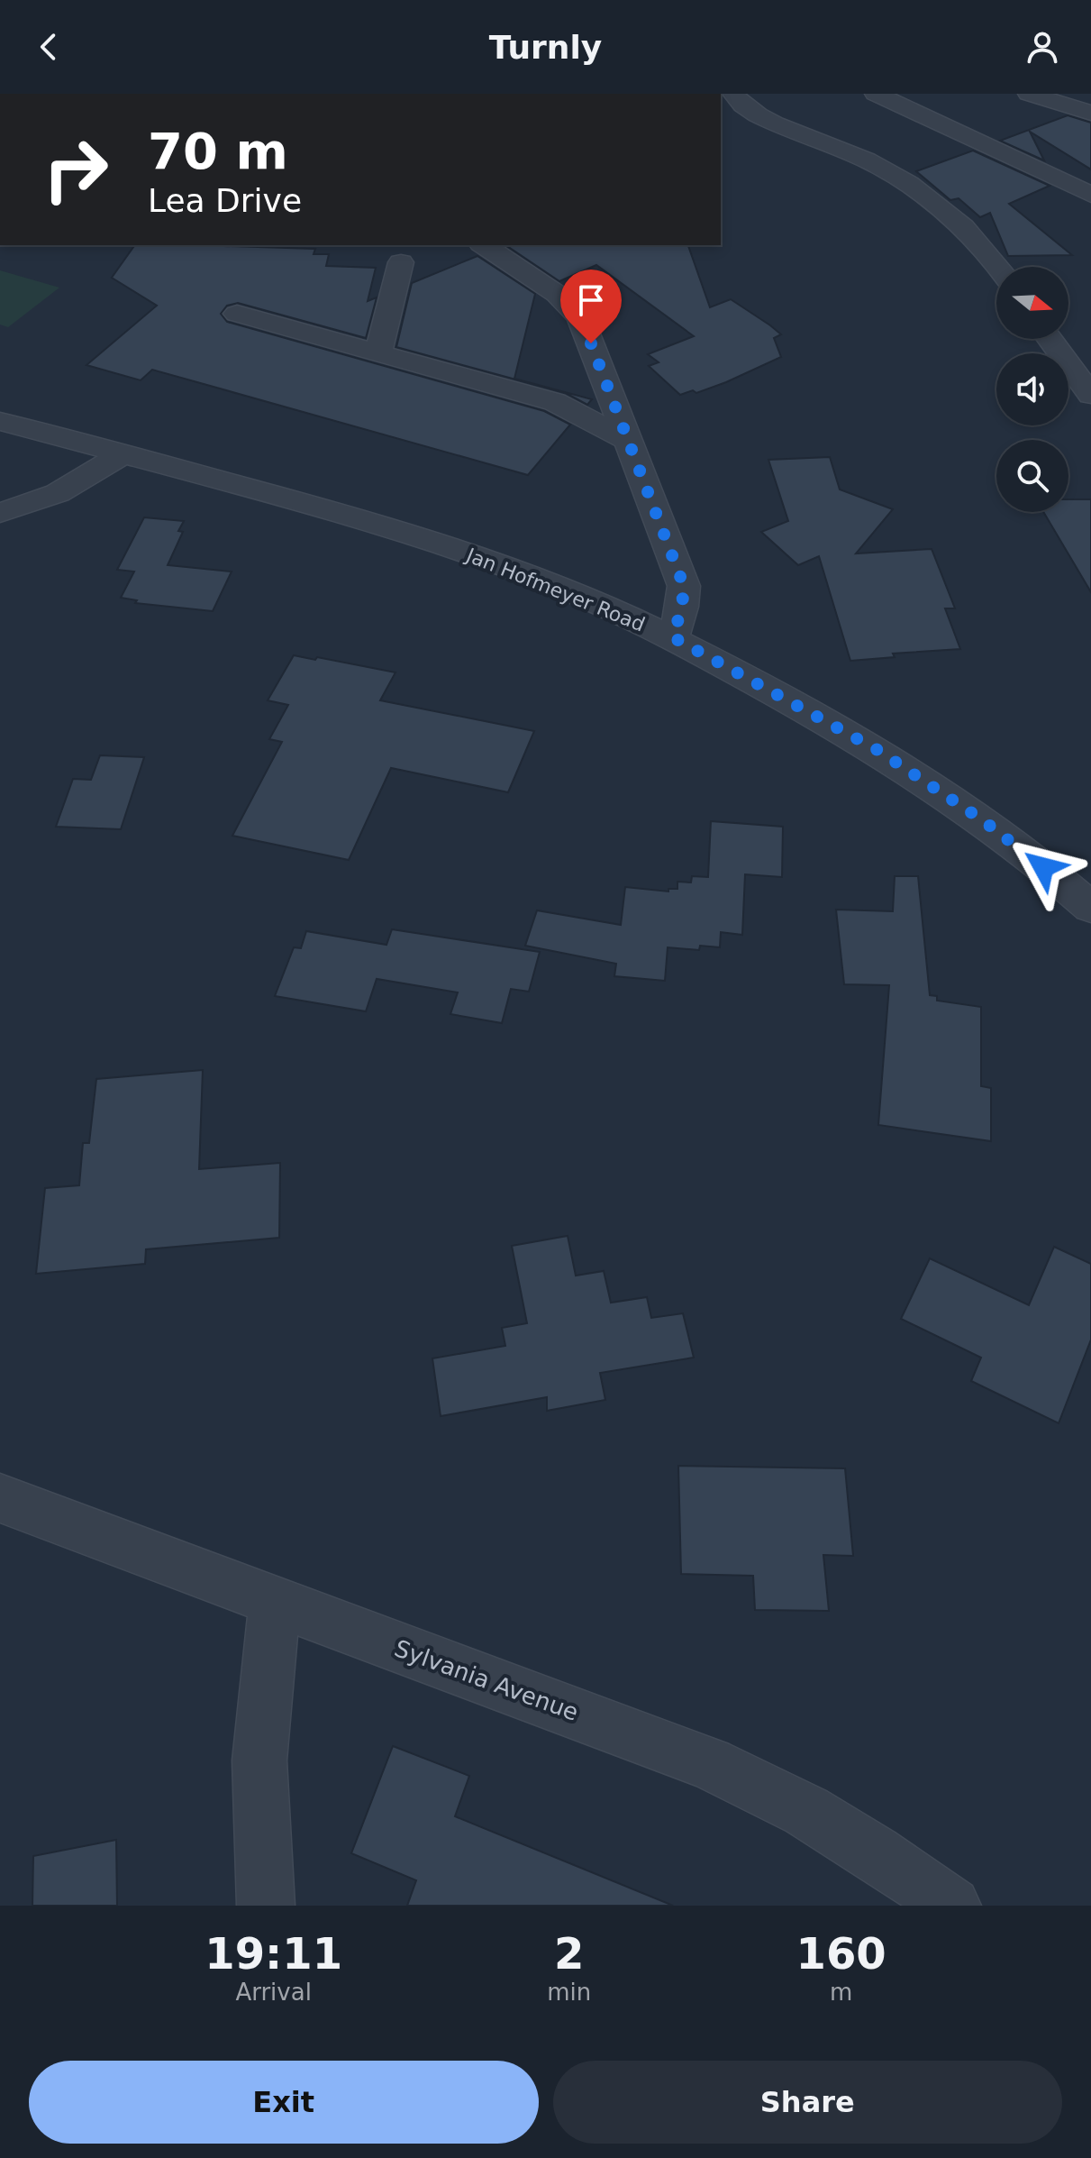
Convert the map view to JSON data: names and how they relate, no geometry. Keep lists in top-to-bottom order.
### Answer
{
  "streets": {
    "street": ["Jan Hofmeyer Road", "Sylvania Avenue"]
  },
  "north": "right",
  "page": {
    "header": "Turnly",
    "turn": ["70 m", "Lea Drive"],
    "eta": [
      "19:11",
      "Arrival",
      "2",
      "min",
      "160",
      "m"
    ],
    "buttons": ["Exit", "Share"]
  }
}
